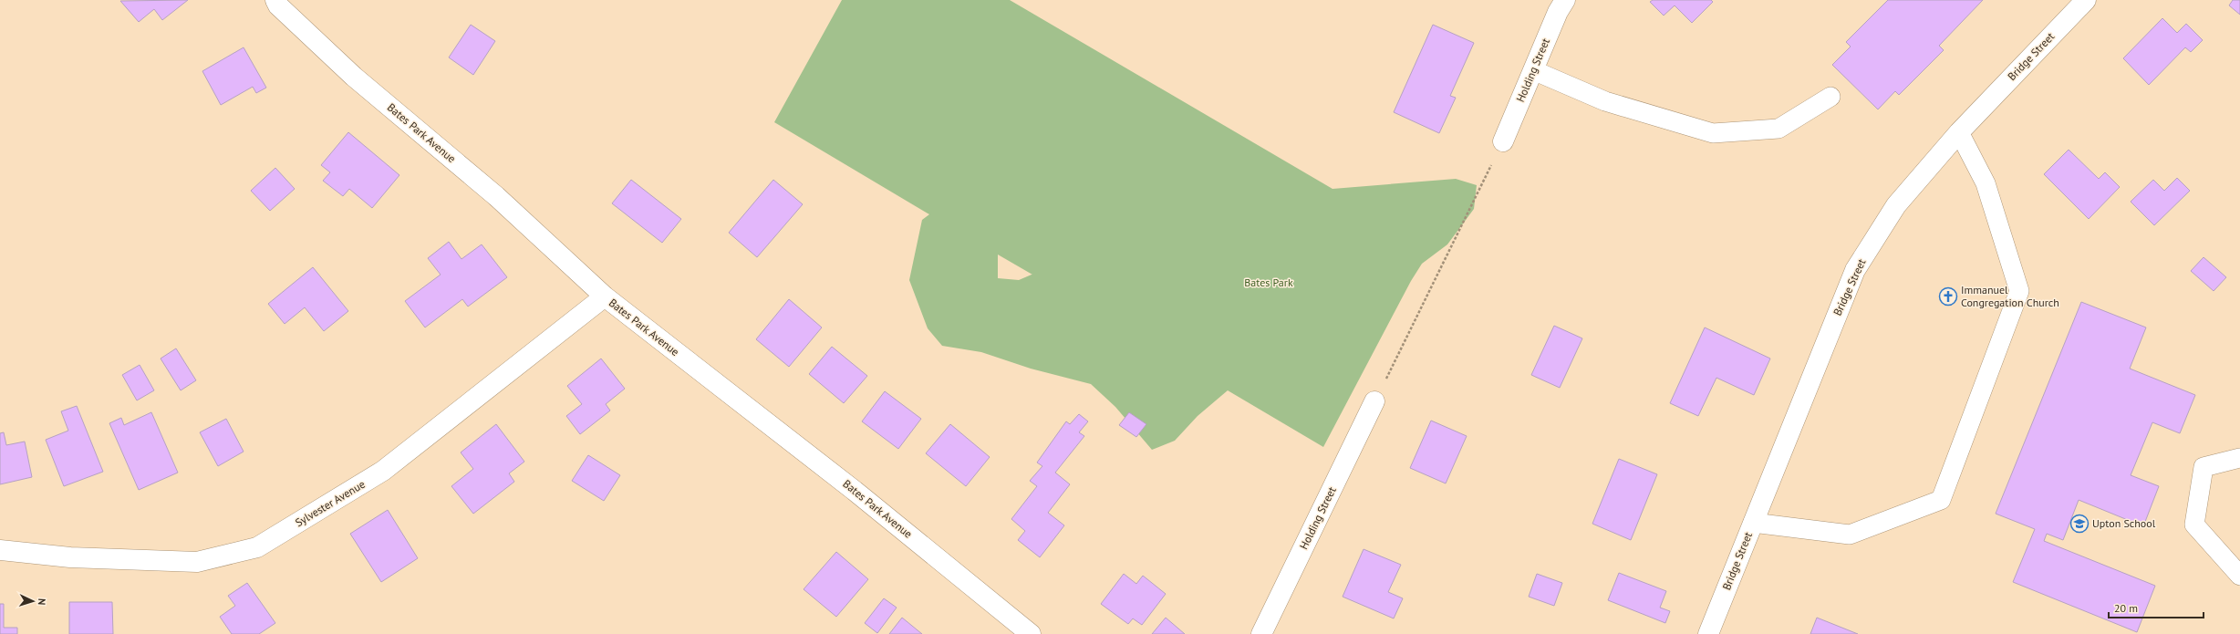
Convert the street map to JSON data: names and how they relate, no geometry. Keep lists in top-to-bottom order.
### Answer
{
  "streets": {
    "street": [
      "Bridge Street",
      "Holding Street",
      "Bates Park Avenue",
      "Sylvester Avenue"
    ]
  },
  "crossings": [
    ["Bates Park Avenue", "Sylvester Avenue"]
  ],
  "parks": ["Bates Park"],
  "places": {
    "church": ["Immanuel Congregation Church"],
    "school or university": ["Upton School"]
  },
  "scale_bar": "20 m",
  "north": "right"
}
